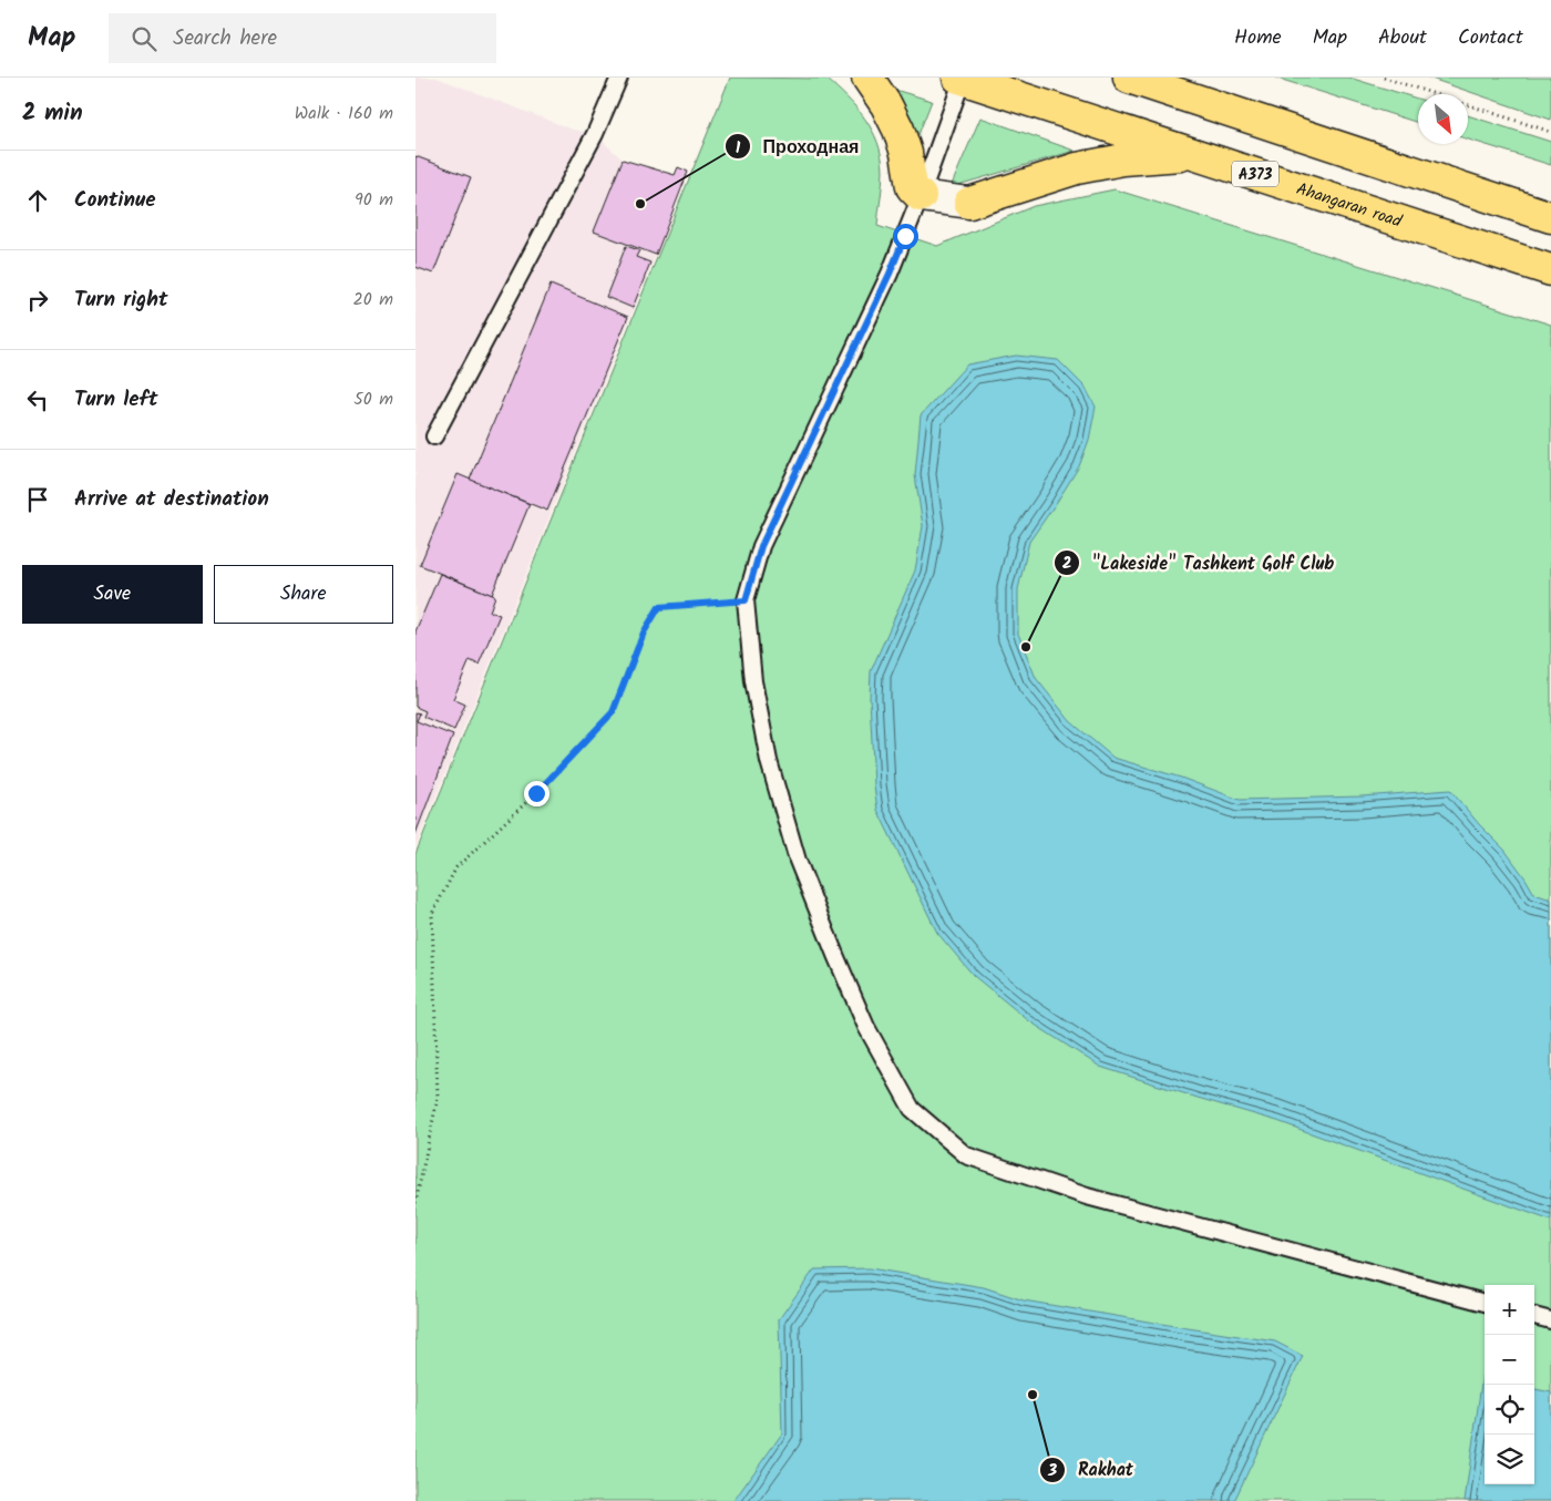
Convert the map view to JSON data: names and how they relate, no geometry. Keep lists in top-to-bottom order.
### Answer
{
  "streets": {
    "highway": ["A373", "Ahangaran road"]
  },
  "places": ["Проходная", "\"Lakeside\" Tashkent Golf Club", "Rakhat"],
  "north": "bottom right",
  "page": {
    "header": "Map",
    "search": "Search here",
    "nav": [
      "Home",
      "Map",
      "About",
      "Contact"
    ],
    "heading": ["2 min", "Walk · 160 m"],
    "list": [
      ["Continue", "90 m"],
      ["Turn right", "20 m"],
      ["Turn left", "50 m"],
      "Arrive at destination"
    ],
    "buttons": ["Save", "Share"],
    "map_buttons": ["+", "−"]
  }
}
